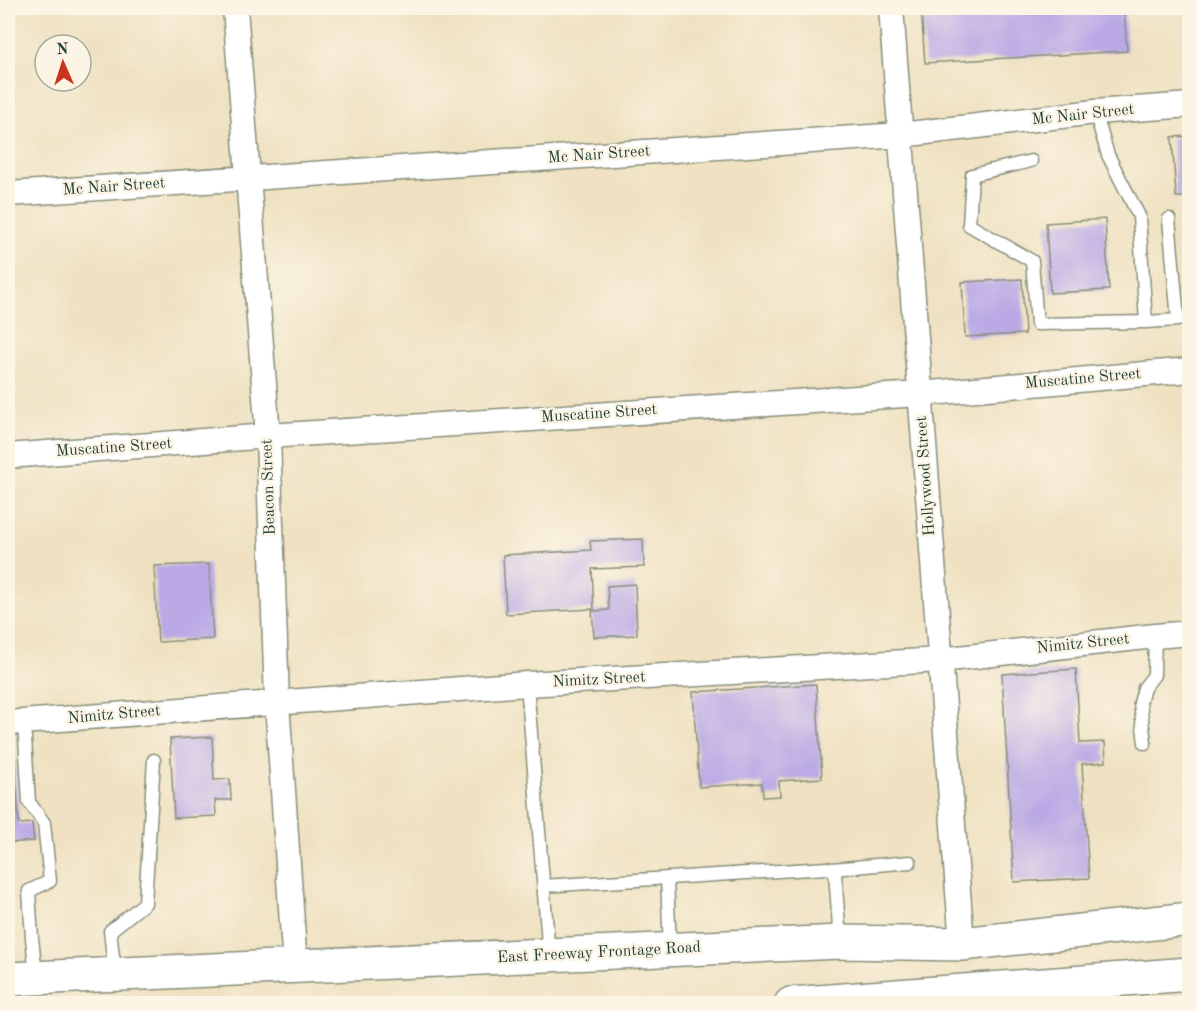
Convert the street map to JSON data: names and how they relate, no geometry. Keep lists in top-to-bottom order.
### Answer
{
  "streets": {
    "main road": ["East Freeway Frontage Road"],
    "street": [
      "Mc Nair Street",
      "Muscatine Street",
      "Hollywood Street",
      "Beacon Street",
      "Nimitz Street"
    ]
  },
  "crossings": [
    ["Mc Nair Street", "Hollywood Street"],
    ["Mc Nair Street", "Beacon Street"],
    ["Muscatine Street", "Hollywood Street"],
    ["Muscatine Street", "Beacon Street"],
    ["Hollywood Street", "Nimitz Street"],
    ["Hollywood Street", "East Freeway Frontage Road"],
    ["Beacon Street", "Nimitz Street"],
    ["Beacon Street", "East Freeway Frontage Road"]
  ],
  "north": "top"
}
